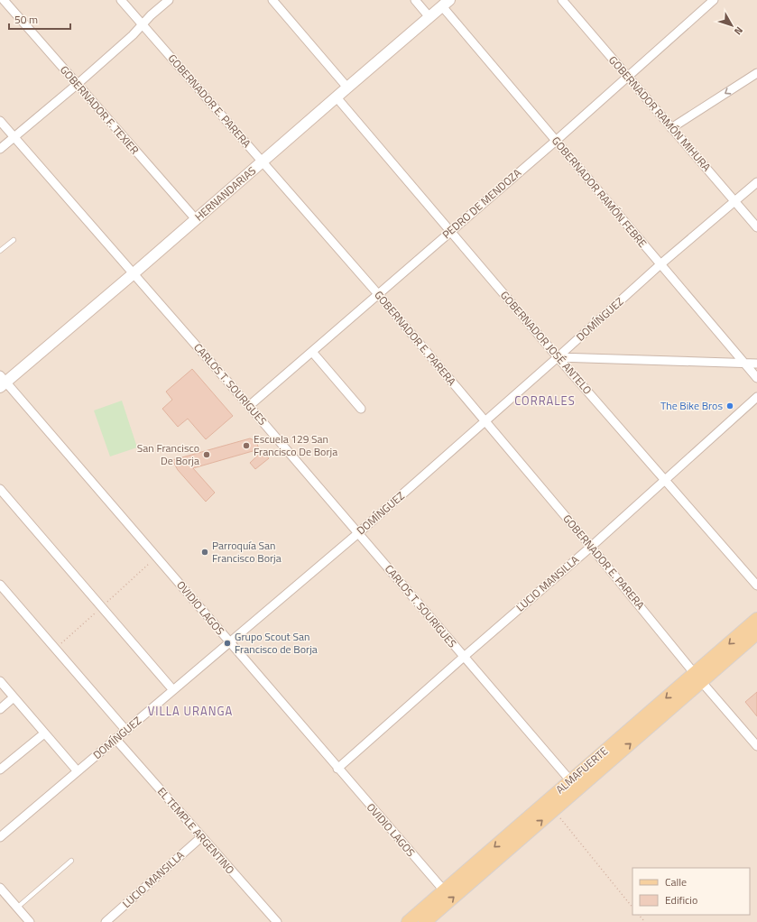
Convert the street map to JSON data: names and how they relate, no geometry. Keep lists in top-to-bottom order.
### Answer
{
  "streets": {
    "main road": ["ALMAFUERTE"],
    "street": [
      "GOBERNADOR E. PARERA",
      "GOBERNADOR F. TEXIER",
      "GOBERNADOR RAMÓN MIHURA",
      "GOBERNADOR RAMÓN FEBRE",
      "HERNANDARIAS",
      "PEDRO DE MENDOZA",
      "DOMÍNGUEZ",
      "GOBERNADOR JOSÉ ANTELO",
      "CARLOS T. SOURIGUES",
      "LUCIO MANSILLA",
      "OVIDIO LAGOS",
      "EL TEMPLE ARGENTINO"
    ]
  },
  "crossings": [
    ["GOBERNADOR E. PARERA", "HERNANDARIAS"],
    ["GOBERNADOR E. PARERA", "PEDRO DE MENDOZA"],
    ["GOBERNADOR E. PARERA", "DOMÍNGUEZ"],
    ["GOBERNADOR E. PARERA", "LUCIO MANSILLA"],
    ["GOBERNADOR E. PARERA", "ALMAFUERTE"],
    ["GOBERNADOR F. TEXIER", "HERNANDARIAS"],
    ["GOBERNADOR RAMÓN MIHURA", "PEDRO DE MENDOZA"],
    ["GOBERNADOR RAMÓN MIHURA", "DOMÍNGUEZ"],
    ["GOBERNADOR RAMÓN FEBRE", "HERNANDARIAS"],
    ["GOBERNADOR RAMÓN FEBRE", "PEDRO DE MENDOZA"],
    ["GOBERNADOR RAMÓN FEBRE", "DOMÍNGUEZ"],
    ["HERNANDARIAS", "GOBERNADOR JOSÉ ANTELO"],
    ["HERNANDARIAS", "CARLOS T. SOURIGUES"],
    ["HERNANDARIAS", "OVIDIO LAGOS"],
    ["PEDRO DE MENDOZA", "GOBERNADOR JOSÉ ANTELO"],
    ["PEDRO DE MENDOZA", "CARLOS T. SOURIGUES"],
    ["DOMÍNGUEZ", "GOBERNADOR JOSÉ ANTELO"],
    ["DOMÍNGUEZ", "CARLOS T. SOURIGUES"],
    ["DOMÍNGUEZ", "OVIDIO LAGOS"],
    ["DOMÍNGUEZ", "EL TEMPLE ARGENTINO"],
    ["GOBERNADOR JOSÉ ANTELO", "LUCIO MANSILLA"],
    ["CARLOS T. SOURIGUES", "LUCIO MANSILLA"],
    ["CARLOS T. SOURIGUES", "ALMAFUERTE"],
    ["LUCIO MANSILLA", "OVIDIO LAGOS"],
    ["LUCIO MANSILLA", "EL TEMPLE ARGENTINO"],
    ["OVIDIO LAGOS", "ALMAFUERTE"]
  ],
  "districts": ["CORRALES", "VILLA URANGA"],
  "places": [
    "The Bike Bros",
    "Escuela 129 San Francisco De Borja",
    "San Francisco De Borja",
    "Parroquía San Francisco Borja",
    "Grupo Scout San Francisco de Borja"
  ],
  "legend": ["Calle", "Edificio"],
  "scale_bar": "50 m",
  "north": "bottom right"
}
